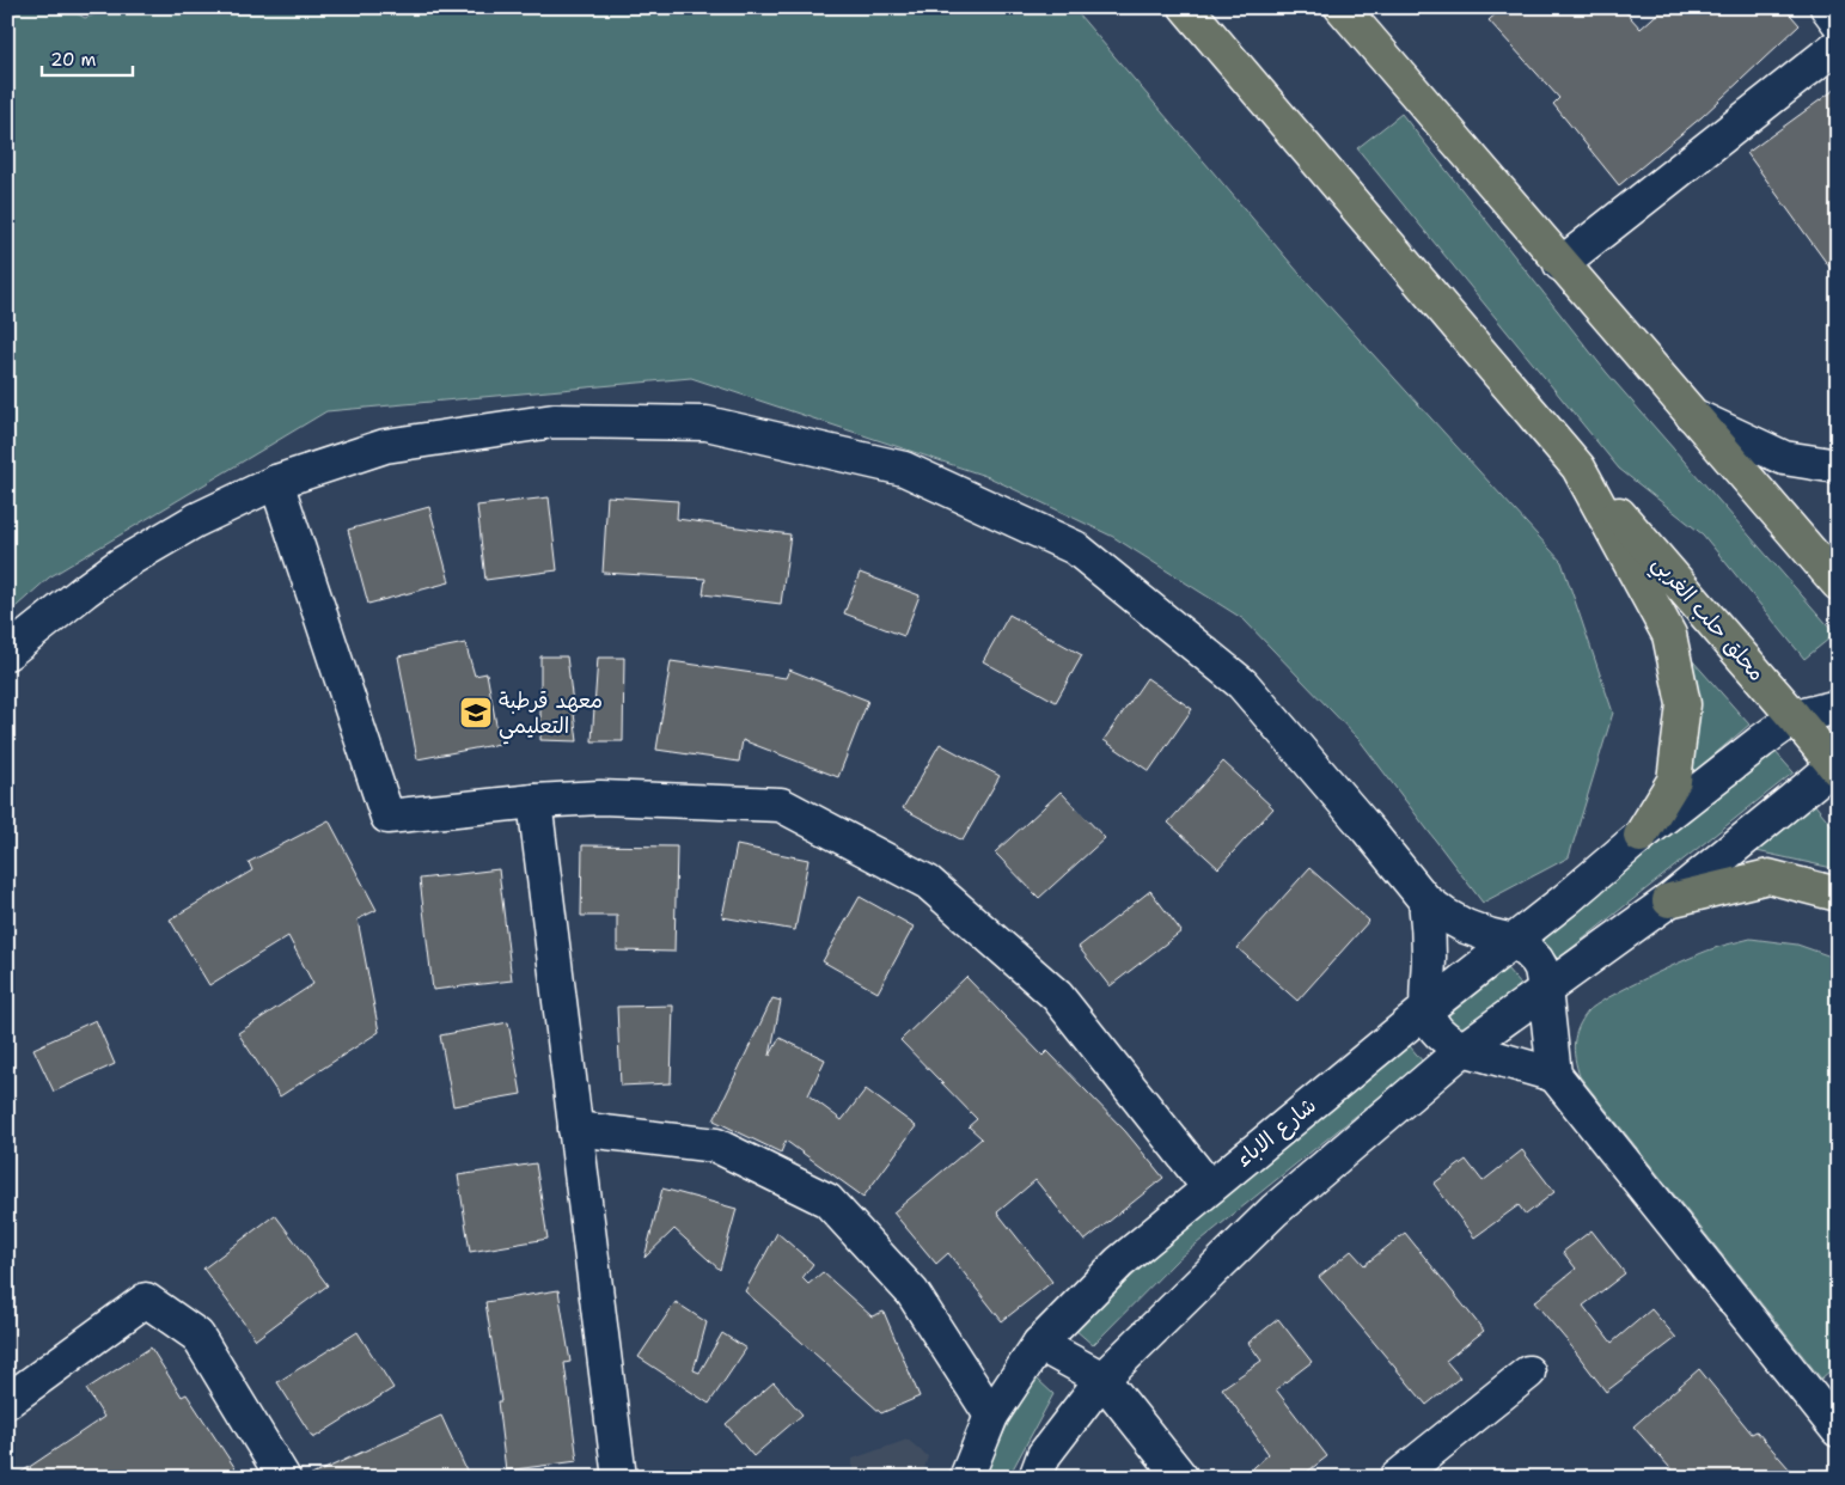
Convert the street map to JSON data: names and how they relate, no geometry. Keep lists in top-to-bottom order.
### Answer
{
  "streets": {
    "highway": ["محلق حلب الغربي"],
    "street": ["شارع الاباء"]
  },
  "crossings": [
    ["محلق حلب الغربي", "شارع الاباء"]
  ],
  "places": {
    "school or university": ["معهد قرطبة التعليمي"]
  },
  "scale_bar": "20 m"
}
